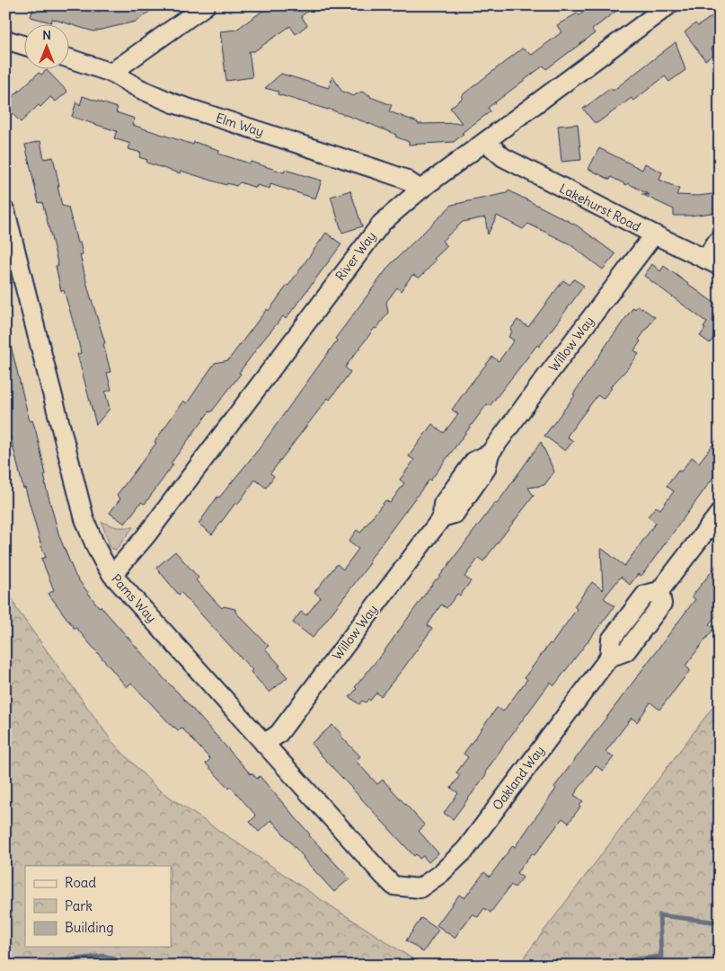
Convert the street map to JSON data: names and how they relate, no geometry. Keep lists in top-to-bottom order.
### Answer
{
  "streets": {
    "street": [
      "Elm Way",
      "Lakehurst Road",
      "River Way",
      "Willow Way",
      "Pams Way",
      "Oakland Way"
    ]
  },
  "crossings": [
    ["Elm Way", "River Way"],
    ["Lakehurst Road", "River Way"],
    ["Lakehurst Road", "Willow Way"],
    ["River Way", "Pams Way"],
    ["Willow Way", "Pams Way"],
    ["Pams Way", "Oakland Way"]
  ],
  "legend": ["Road", "Park", "Building"],
  "north": "top"
}
